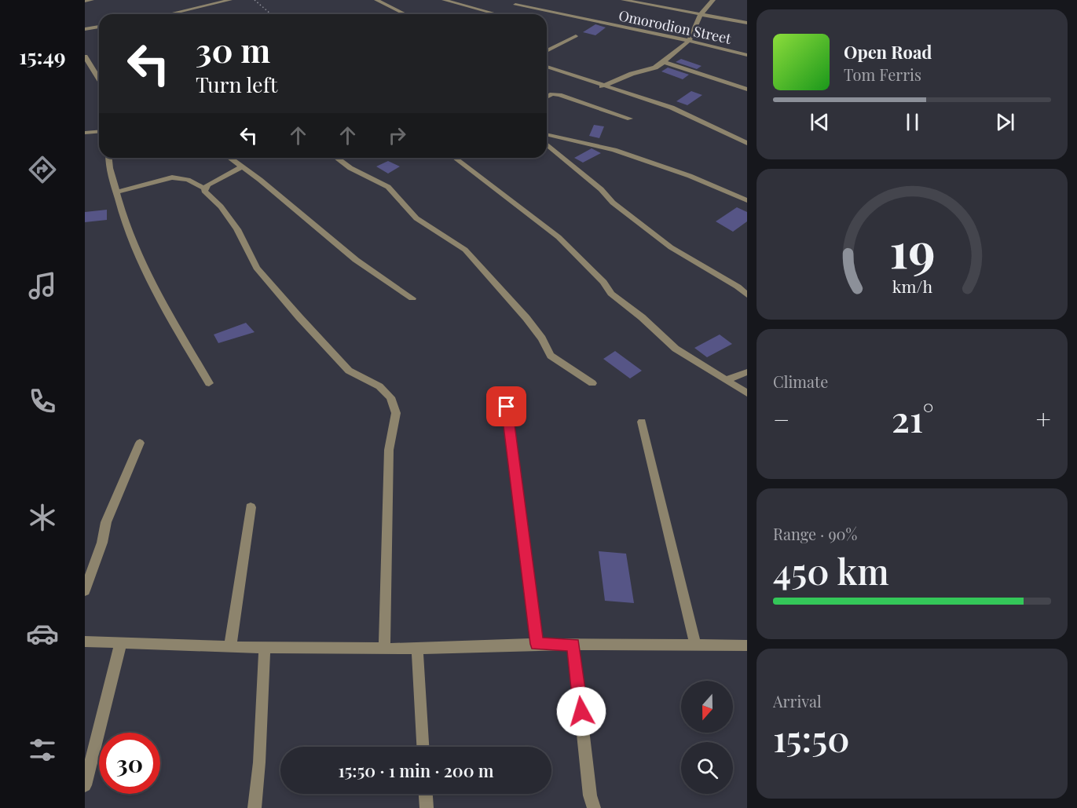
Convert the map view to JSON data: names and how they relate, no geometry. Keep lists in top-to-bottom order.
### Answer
{
  "streets": {
    "street": ["Omorodion Street"]
  },
  "north": "bottom",
  "page": {
    "tabs": "15:49",
    "turn": ["30 m", "Turn left"],
    "song": ["Open Road", "Tom Ferris"],
    "tile": [
      "Climate",
      ["Range · 90%", "450 km"],
      ["Arrival", "15:50"]
    ],
    "heat": ["−", "21°", "+"],
    "limit": "30",
    "trip": "15:50 · 1 min · 200 m",
    "gauge": ["19", "km/h"]
  }
}
